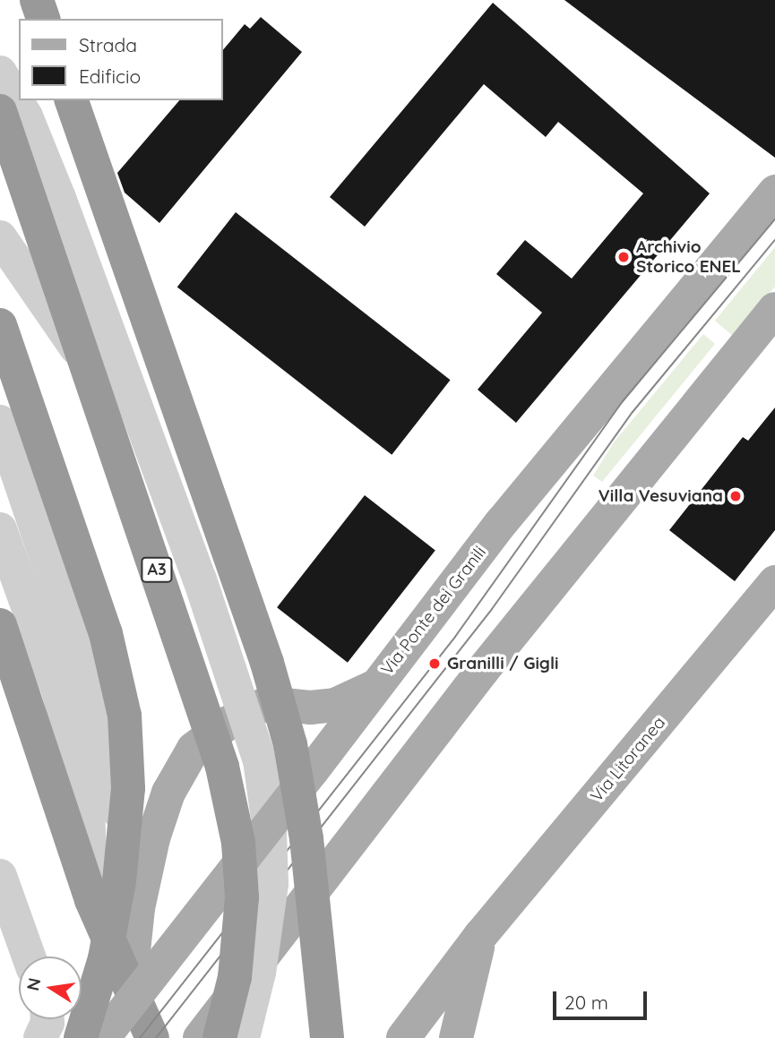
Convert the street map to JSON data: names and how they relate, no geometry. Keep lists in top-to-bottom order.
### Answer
{
  "streets": {
    "highway": ["A3"],
    "main road": ["Via Ponte dei Granili", "Via Litoranea"]
  },
  "places": ["Archivio Storico ENEL", "Villa Vesuviana", "Granilli / Gigli"],
  "legend": ["Strada", "Edificio"],
  "scale_bar": "20 m",
  "north": "left"
}
